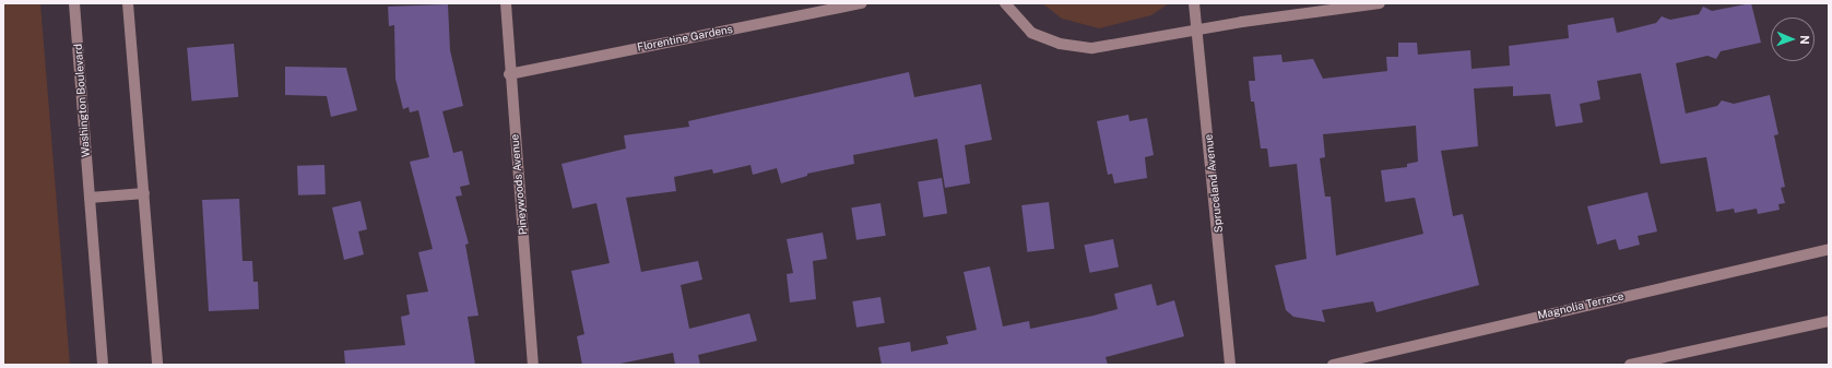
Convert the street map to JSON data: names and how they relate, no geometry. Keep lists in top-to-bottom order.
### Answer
{
  "streets": {
    "street": [
      "Florentine Gardens",
      "Washington Boulevard",
      "Spruceland Avenue",
      "Pineywoods Avenue",
      "Magnolia Terrace"
    ]
  },
  "crossings": [
    ["Florentine Gardens", "Pineywoods Avenue"]
  ],
  "north": "right"
}
